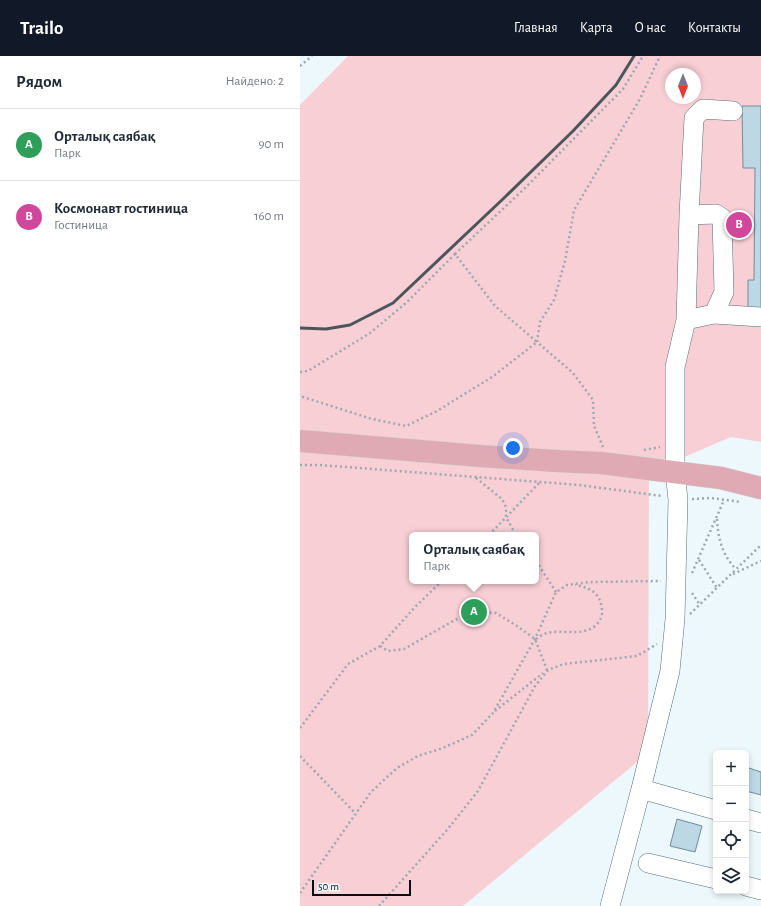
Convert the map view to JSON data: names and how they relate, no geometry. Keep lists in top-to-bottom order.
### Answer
{
  "scale_bar": "50 m",
  "north": "bottom",
  "page": {
    "header": "Trailo",
    "nav": [
      "Главная",
      "Карта",
      "О нас",
      "Контакты"
    ],
    "heading": ["Рядом", "Найдено: 2"],
    "list": [
      {
        "mark": "A",
        "name": "Орталық саябақ",
        "note": "Парк",
        "value": "90 m"
      },
      {
        "mark": "B",
        "name": "Космонавт гостиница",
        "note": "Гостиница",
        "value": "160 m"
      }
    ],
    "pins": ["B", "A"],
    "popup": ["Орталық саябақ", "Парк"],
    "map_buttons": ["+", "−"],
    "scale": "50 m"
  }
}
